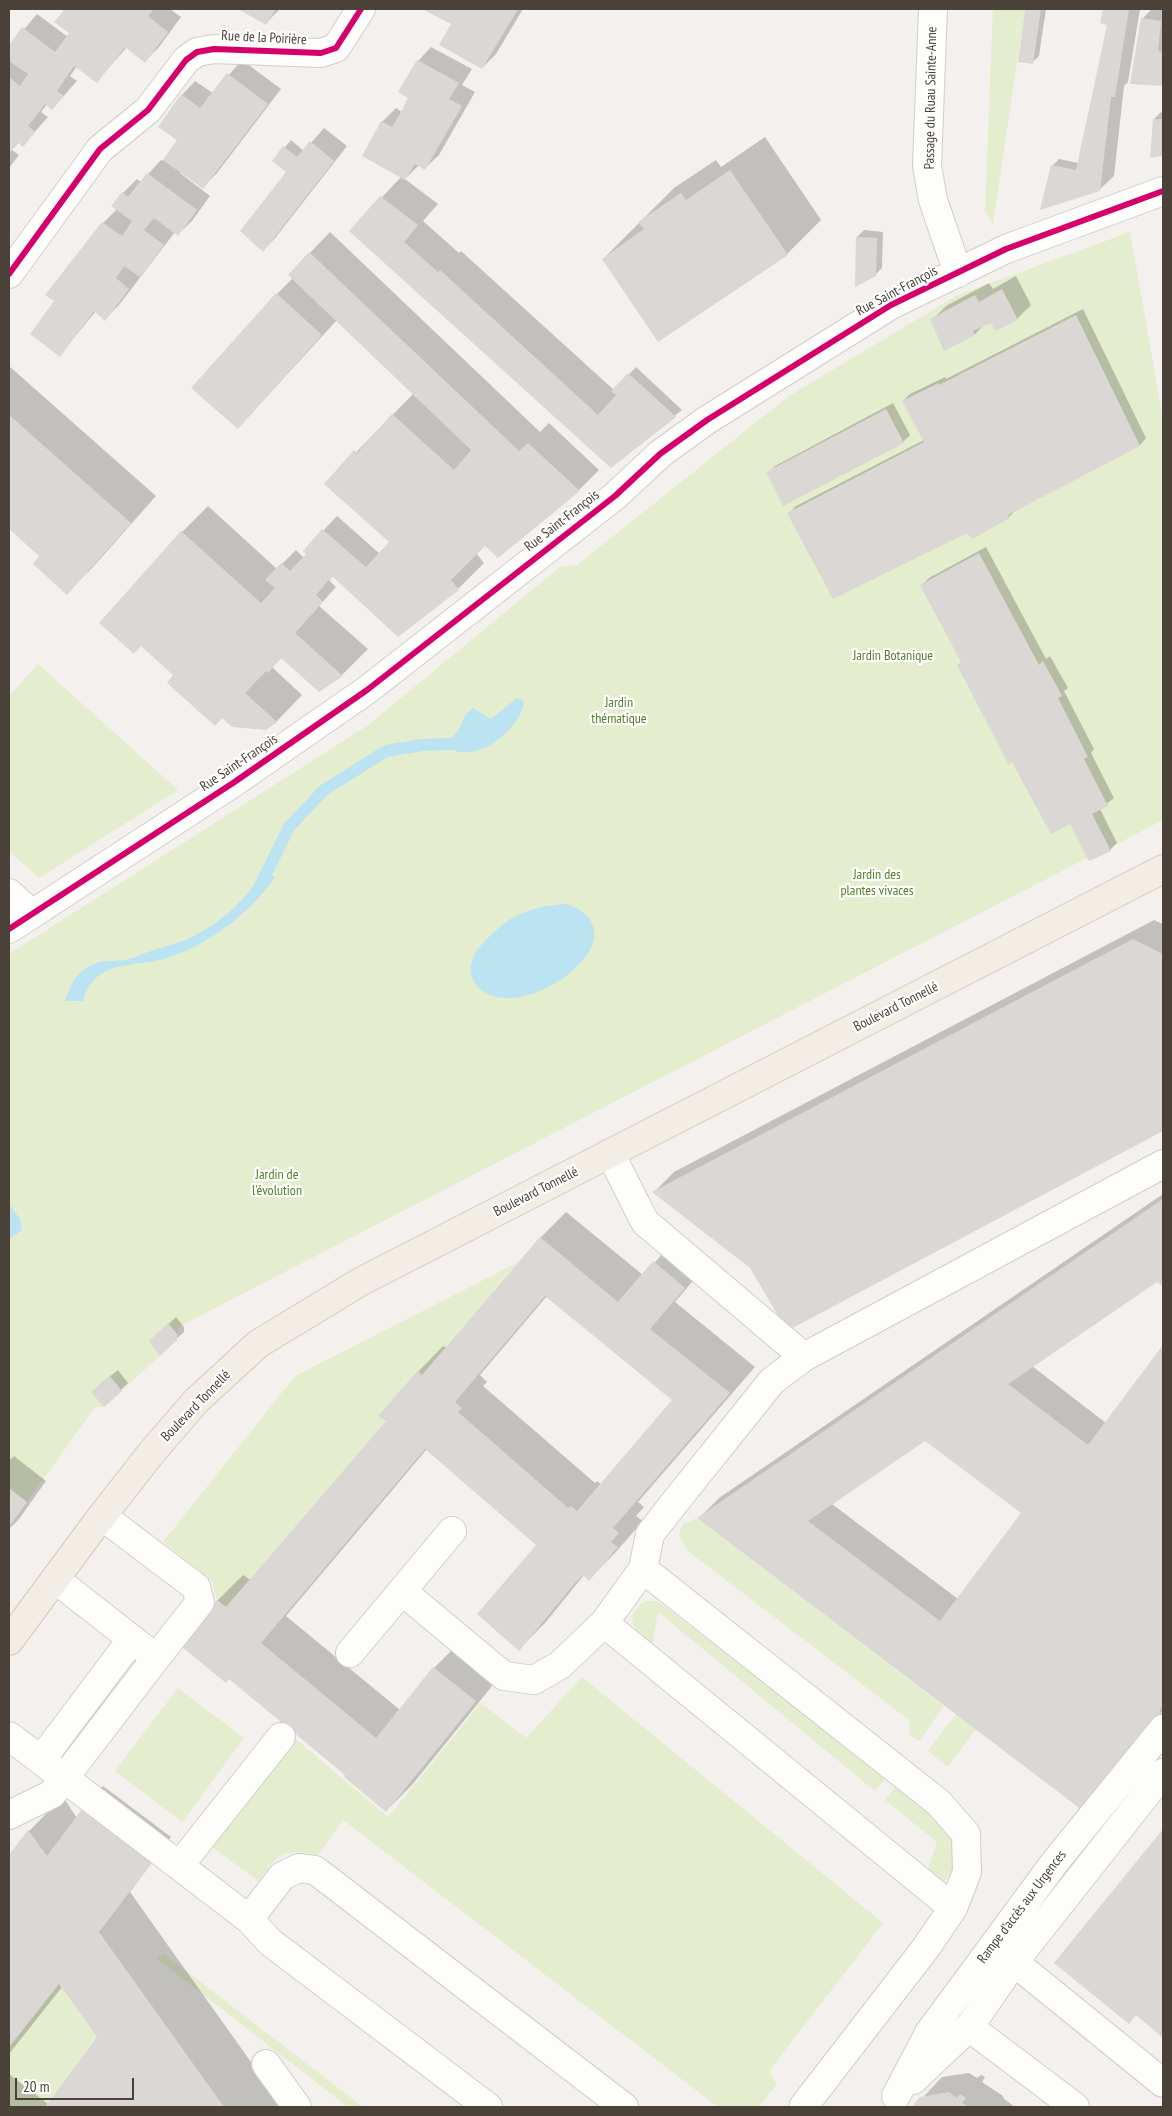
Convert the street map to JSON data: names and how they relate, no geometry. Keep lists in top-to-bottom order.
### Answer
{
  "streets": {
    "main road": ["Boulevard Tonnellé"],
    "street": [
      "Rue de la Poirière",
      "Passage du Ruau Sainte-Anne",
      "Rue Saint-François",
      "Rampe d’accès aux Urgences"
    ]
  },
  "crossings": [
    ["Passage du Ruau Sainte-Anne", "Rue Saint-François"]
  ],
  "parks": [
    "Jardin Botanique",
    "Jardin thématique",
    "Jardin des plantes vivaces",
    "Jardin de l'évolution"
  ],
  "scale_bar": "20 m"
}
